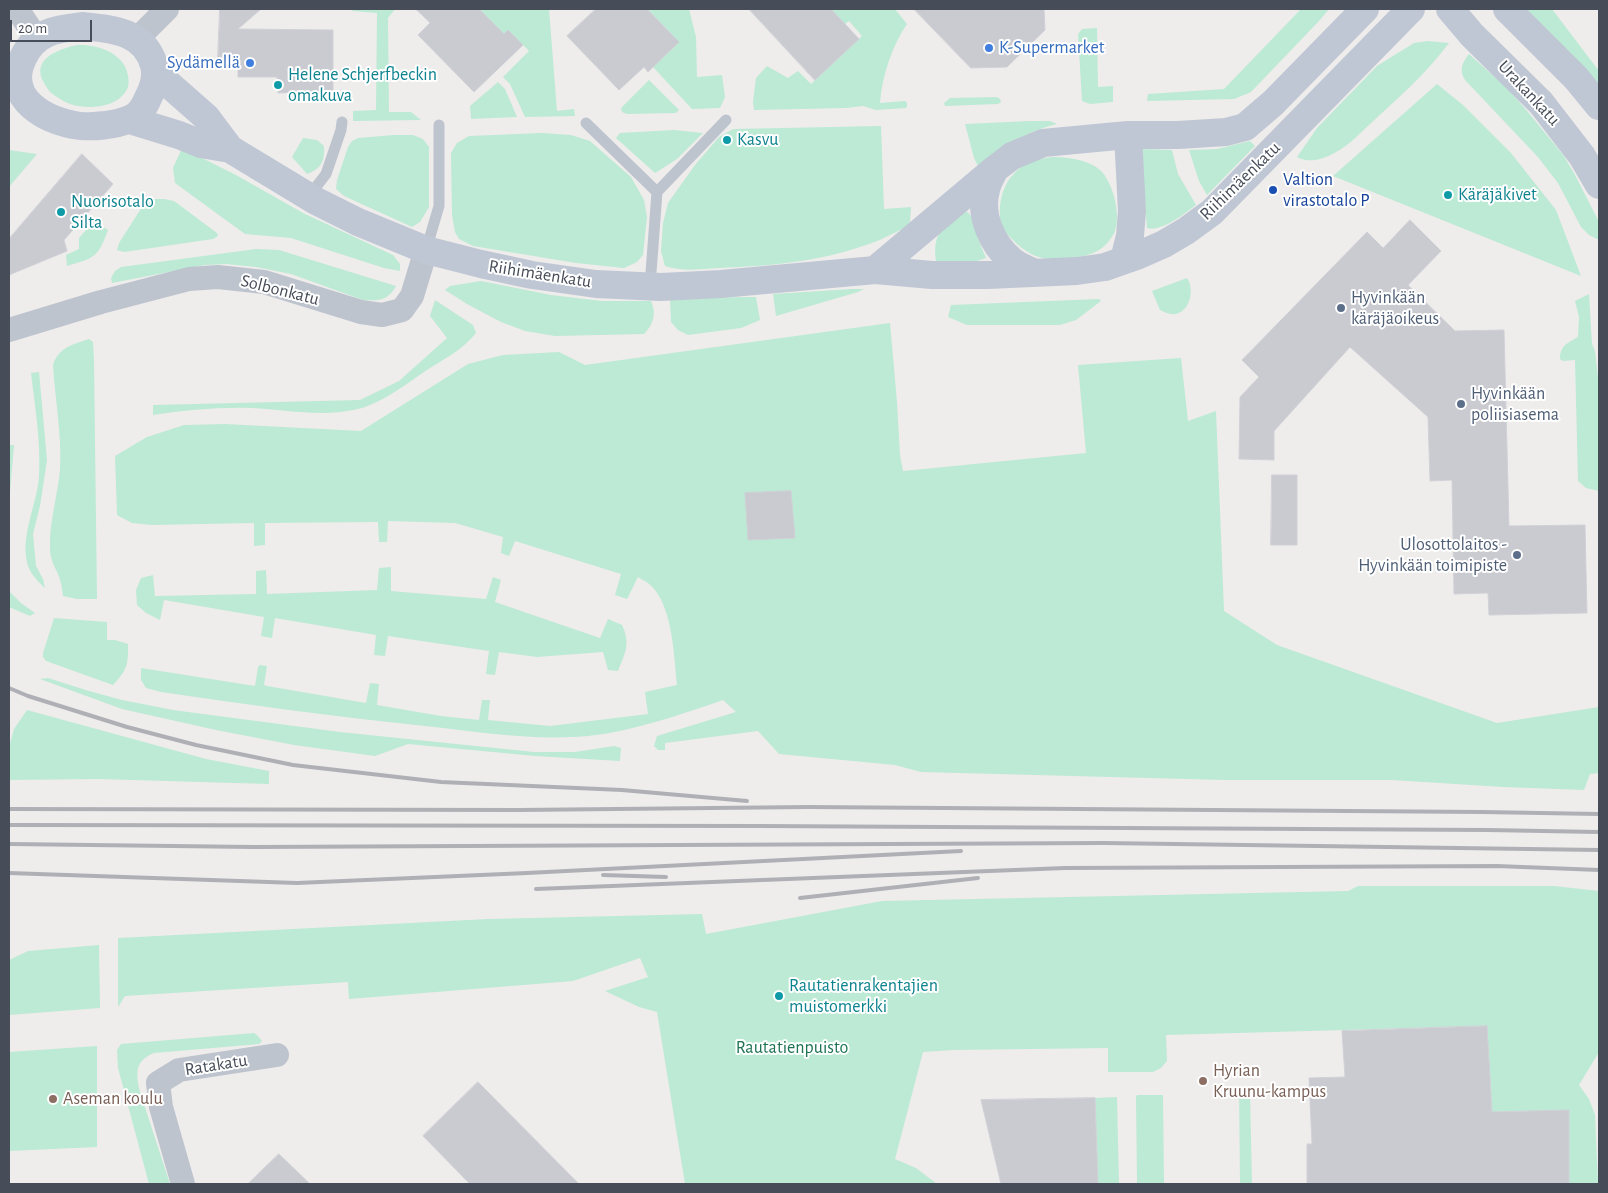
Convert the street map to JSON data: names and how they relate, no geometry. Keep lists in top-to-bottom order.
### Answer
{
  "streets": {
    "street": [
      "Urakankatu",
      "Riihimäenkatu",
      "Solbonkatu",
      "Ratakatu"
    ]
  },
  "crossings": [
    ["Riihimäenkatu", "Solbonkatu"]
  ],
  "parks": ["Rautatienpuisto"],
  "places": [
    "K-Supermarket",
    "Sydämellä",
    "Helene Schjerfbeckin omakuva",
    "Kasvu",
    "Valtion virastotalo P",
    "Käräjäkivet",
    "Nuorisotalo Silta",
    "Hyvinkään käräjäoikeus",
    "Hyvinkään poliisiasema",
    "Ulosottolaitos - Hyvinkään toimipiste",
    "Rautatienrakentajien muistomerkki",
    "Hyrian Kruunu-kampus",
    "Aseman koulu"
  ],
  "scale_bar": "20 m"
}
